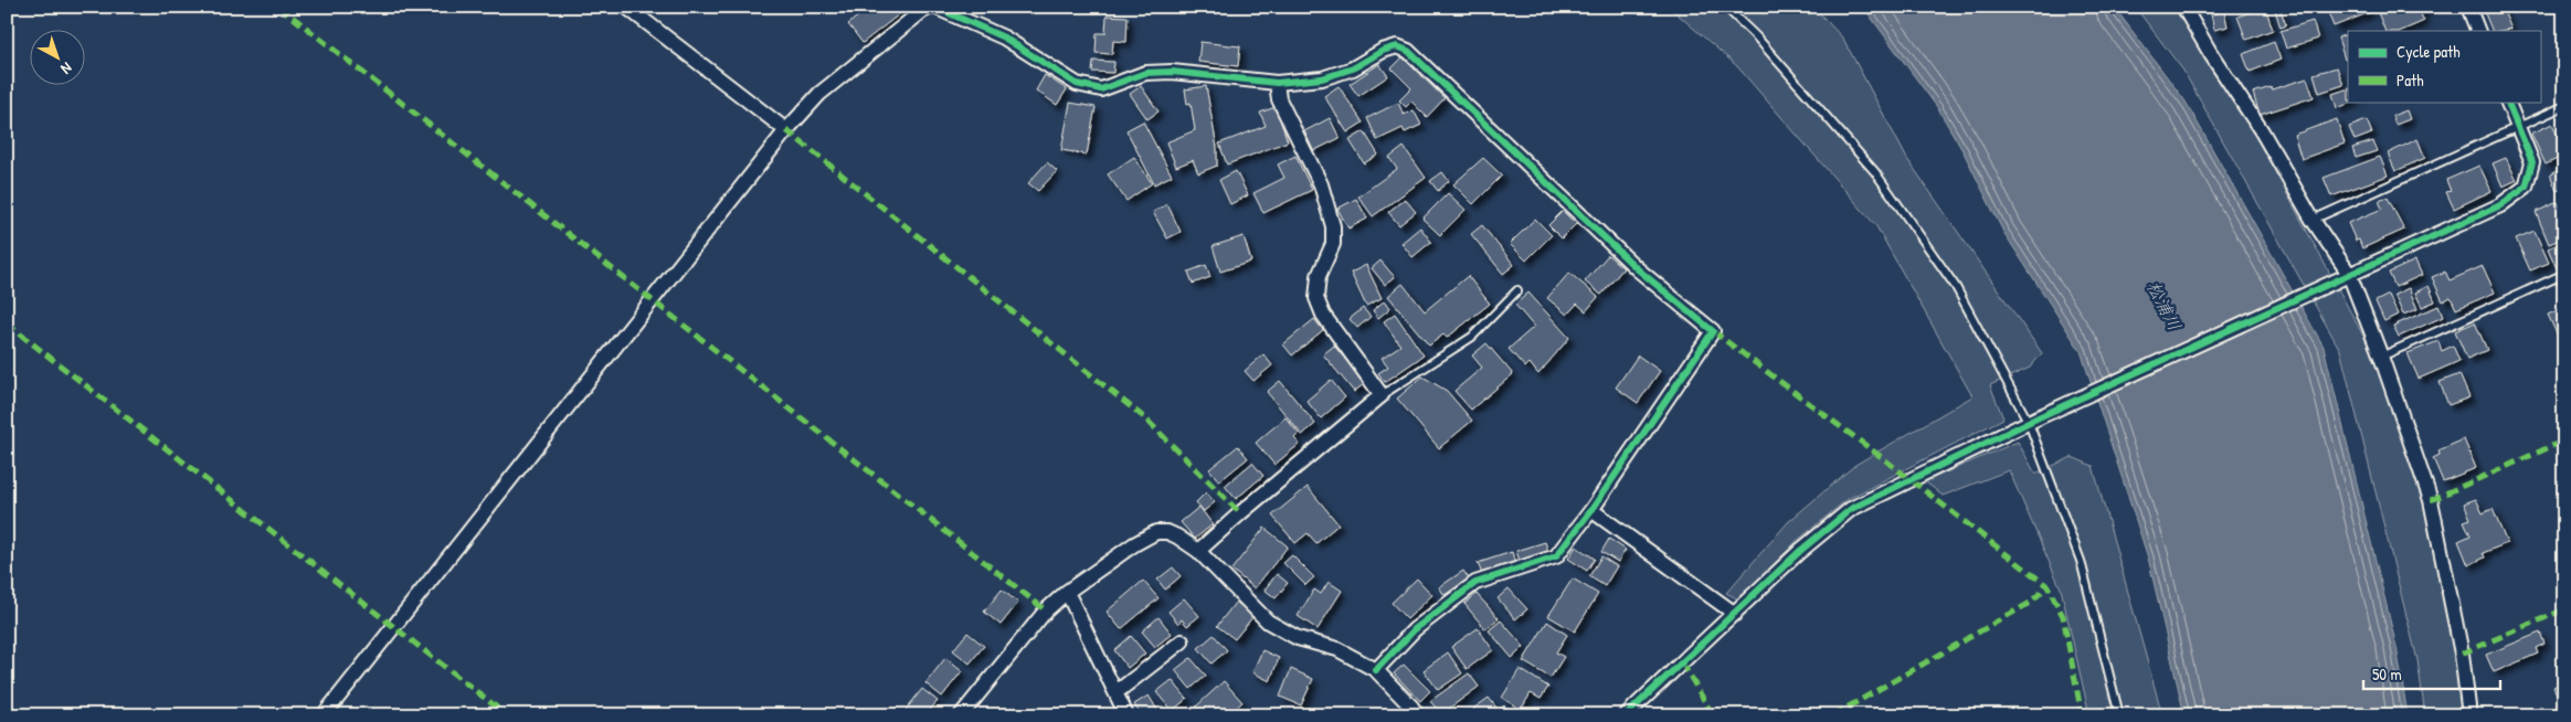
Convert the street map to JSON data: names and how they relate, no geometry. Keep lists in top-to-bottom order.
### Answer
{
  "water": ["松浦川"],
  "legend": ["Cycle path", "Path"],
  "scale_bar": "50 m",
  "north": "bottom right"
}
